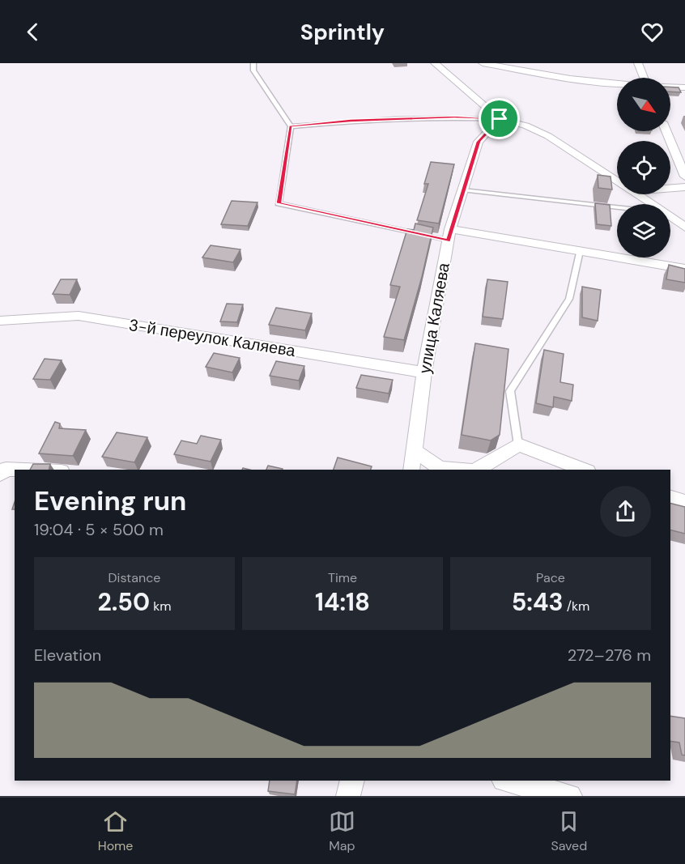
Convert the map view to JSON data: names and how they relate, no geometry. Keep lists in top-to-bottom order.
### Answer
{
  "streets": {
    "street": ["улица Каляева", "3-й переулок Каляева"]
  },
  "crossings": [
    ["улица Каляева", "3-й переулок Каляева"]
  ],
  "north": "bottom right",
  "page": {
    "header": "Sprintly",
    "heading": ["Evening run", "19:04 · 5 × 500 m"],
    "stats": [
      ["Distance", "2.50 km"],
      ["Time", "14:18"],
      ["Pace", "5:43 /km"]
    ],
    "chart": ["Elevation", "272–276 m"],
    "tabs": ["Home", "Map", "Saved"]
  }
}
